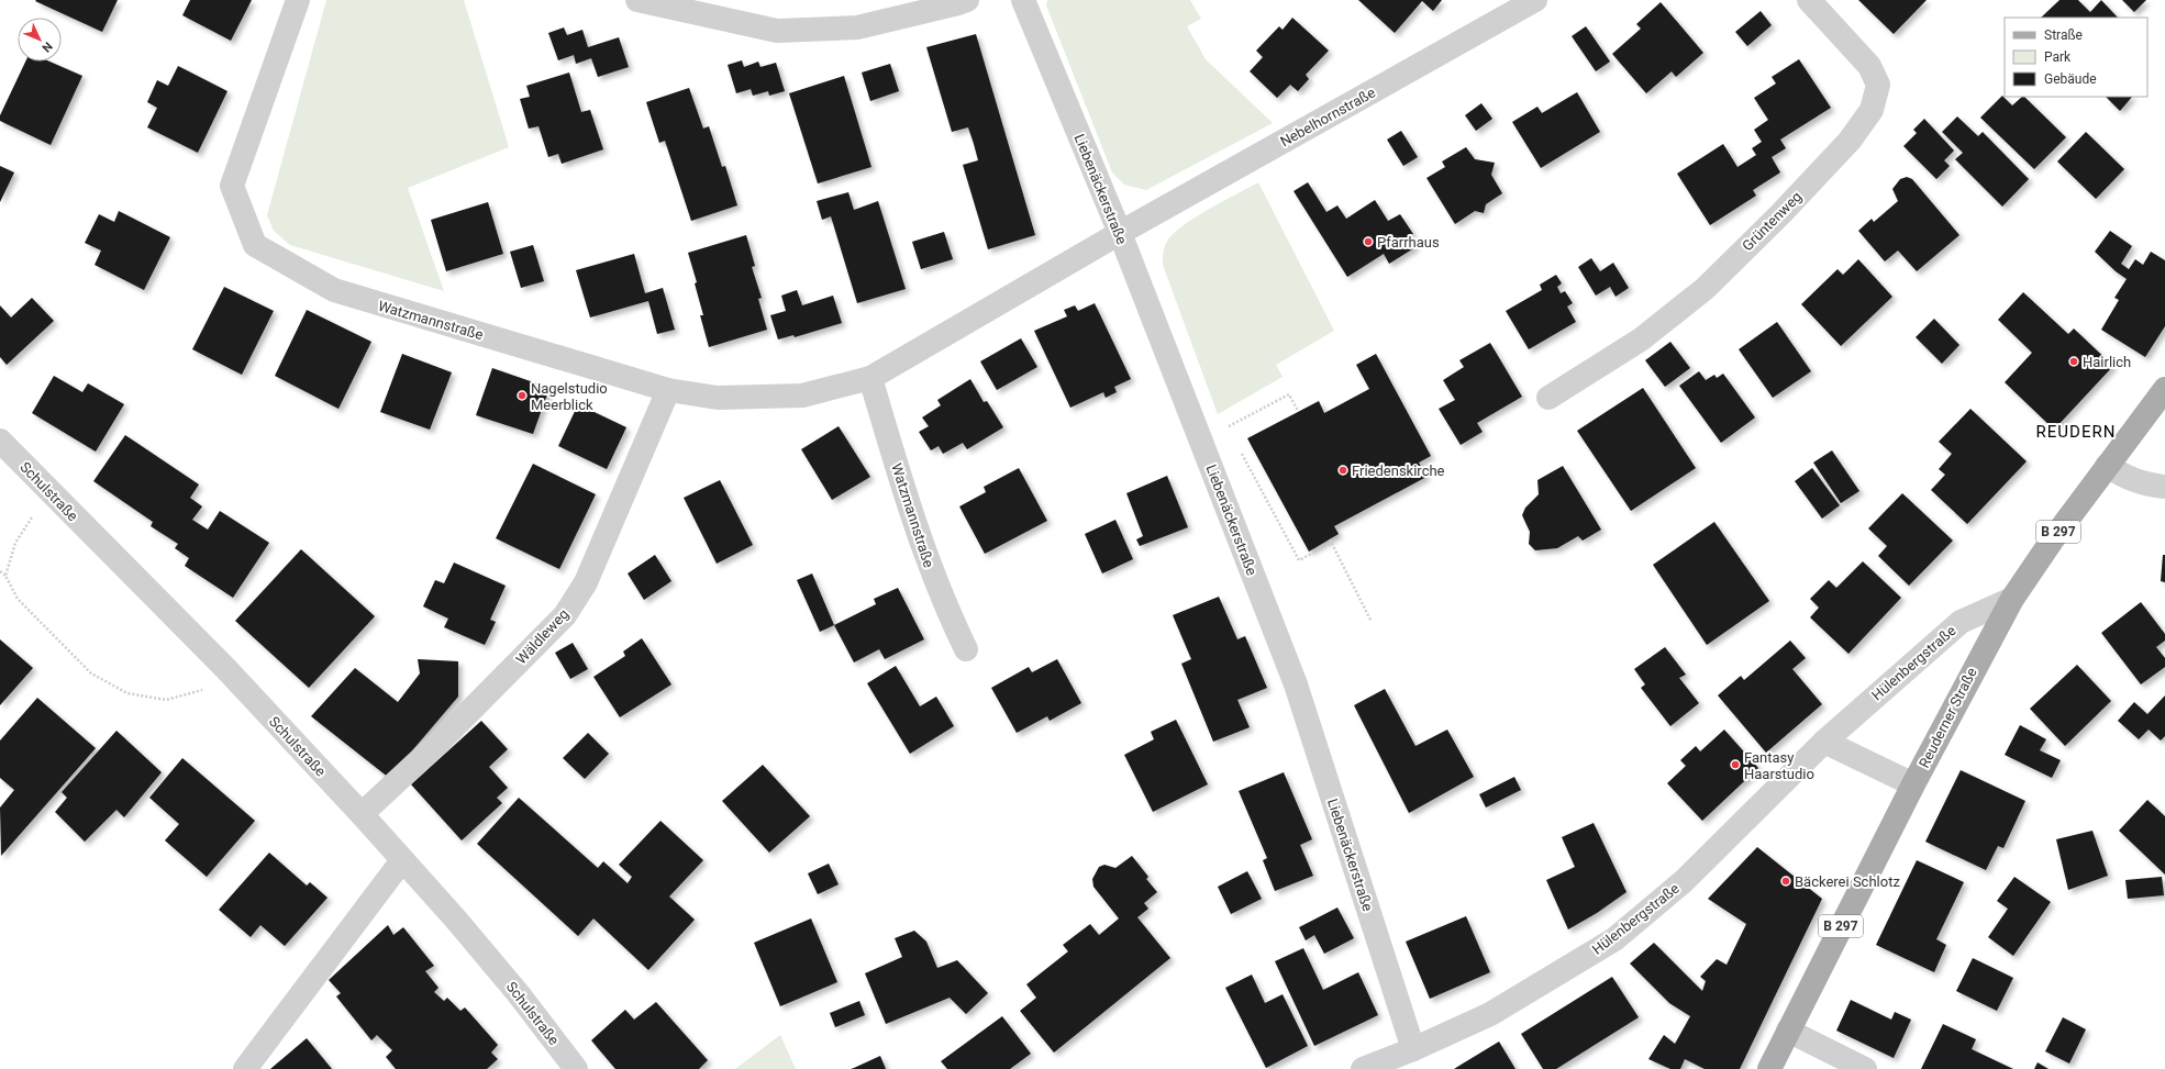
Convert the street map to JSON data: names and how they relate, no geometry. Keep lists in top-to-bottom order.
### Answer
{
  "streets": {
    "main road": ["B 297", "Reuderner Straße"],
    "street": [
      "Nebelhornstraße",
      "Liebenäckerstraße",
      "Grüntenweg",
      "Watzmannstraße",
      "Schulstraße",
      "Wäldleweg",
      "Hülenbergstraße"
    ]
  },
  "crossings": [
    ["Nebelhornstraße", "Liebenäckerstraße"],
    ["Nebelhornstraße", "Watzmannstraße"],
    ["Liebenäckerstraße", "Watzmannstraße"],
    ["Liebenäckerstraße", "Hülenbergstraße"],
    ["Watzmannstraße", "Wäldleweg"],
    ["Schulstraße", "Wäldleweg"],
    ["Hülenbergstraße", "Reuderner Straße"]
  ],
  "districts": ["REUDERN"],
  "places": [
    "Pfarrhaus",
    "Hairlich",
    "Nagelstudio Meerblick",
    "Friedenskirche",
    "Fantasy Haarstudio",
    "Bäckerei Schlotz"
  ],
  "legend": ["Straße", "Park", "Gebäude"],
  "north": "bottom right"
}
